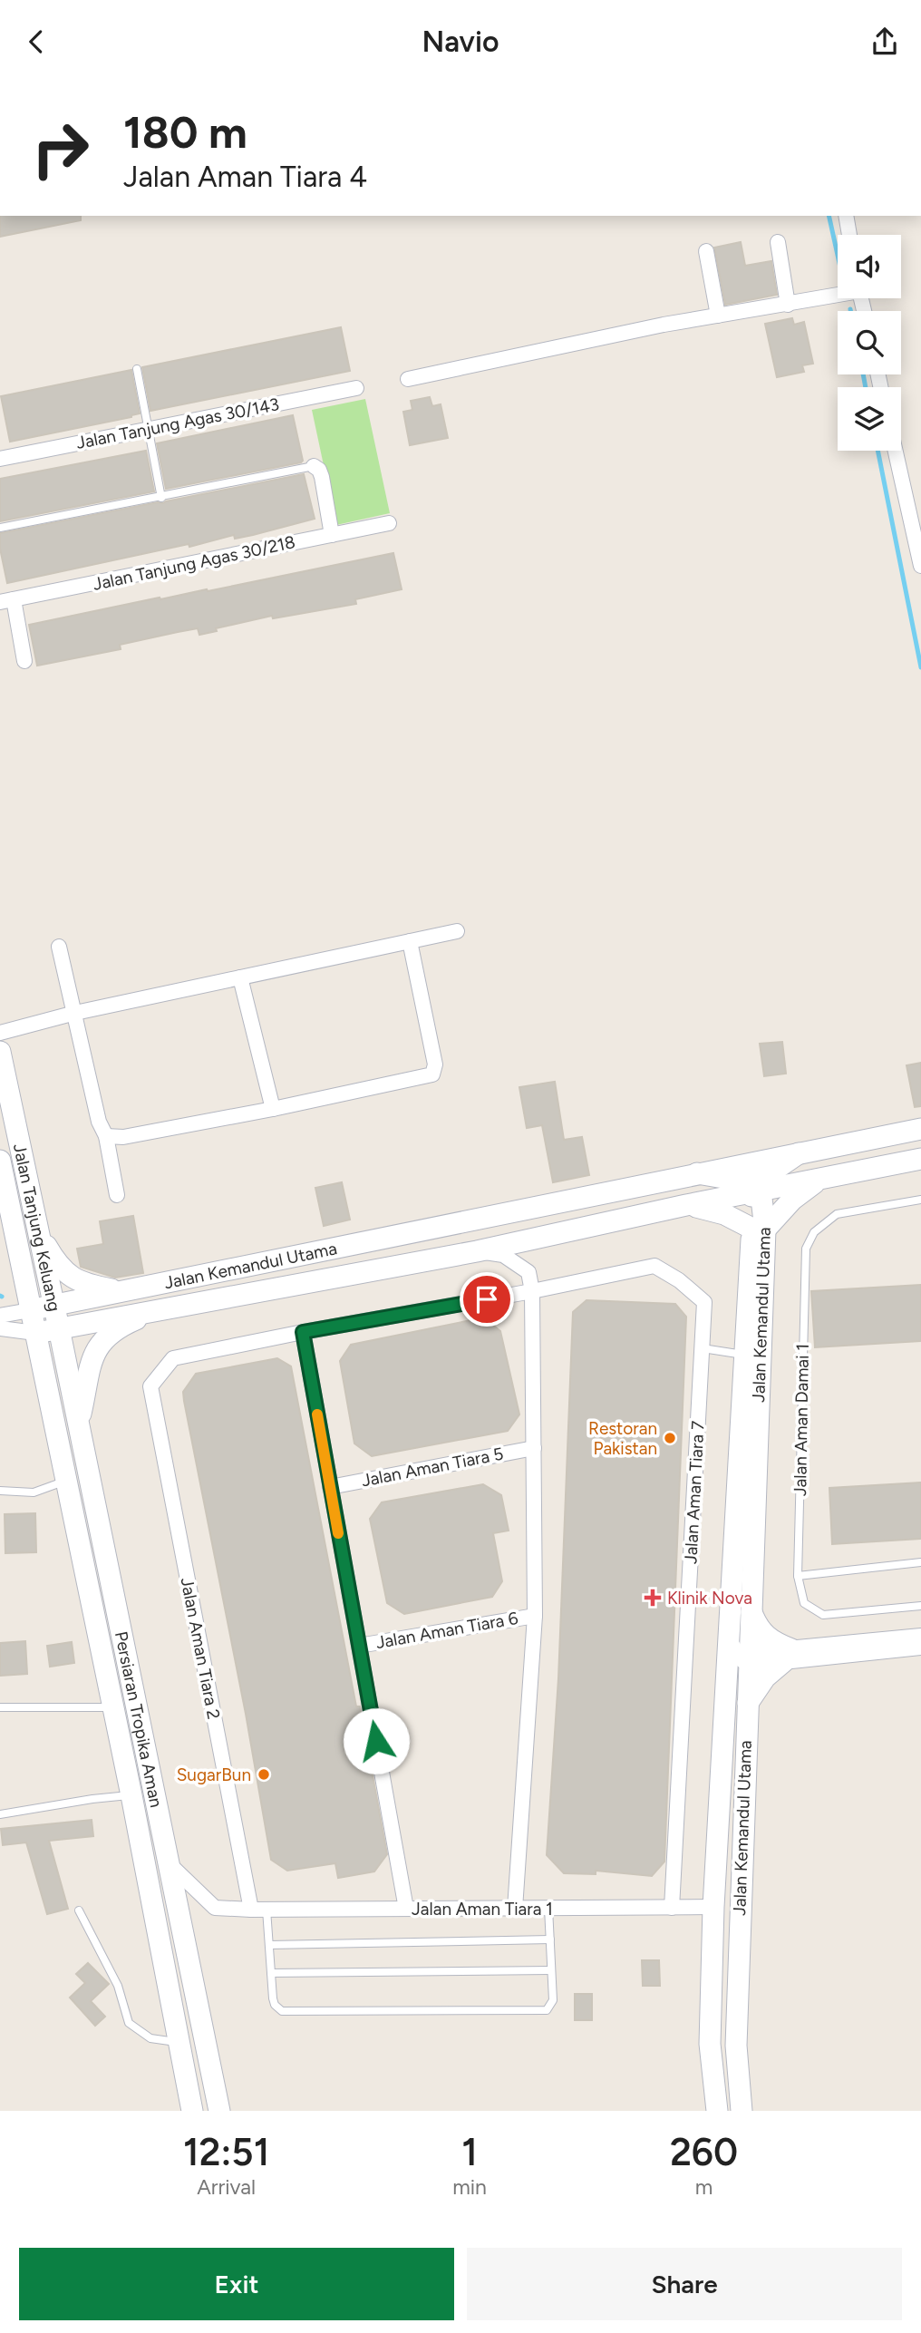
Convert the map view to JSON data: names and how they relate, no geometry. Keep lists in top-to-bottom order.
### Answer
{
  "streets": {
    "street": [
      "Jalan Tanjung Agas 30/143",
      "Jalan Tanjung Agas 30/218",
      "Jalan Tanjung Keluang",
      "Jalan Kemandul Utama",
      "Jalan Aman Tiara 5",
      "Jalan Aman Tiara 7",
      "Jalan Aman Tiara 6",
      "Jalan Aman Tiara 2",
      "Persiaran Tropika Aman",
      "Jalan Aman Tiara 1"
    ],
    "lane": ["Jalan Aman Damai 1"]
  },
  "crossings": [
    ["Jalan Tanjung Keluang", "Jalan Kemandul Utama"],
    ["Jalan Tanjung Keluang", "Persiaran Tropika Aman"],
    ["Jalan Kemandul Utama", "Persiaran Tropika Aman"],
    ["Jalan Kemandul Utama", "Jalan Aman Tiara 1"],
    ["Jalan Aman Tiara 7", "Jalan Aman Tiara 1"],
    ["Jalan Aman Tiara 2", "Jalan Aman Tiara 1"],
    ["Persiaran Tropika Aman", "Jalan Aman Tiara 1"]
  ],
  "places": {
    "other": ["Restoran Pakistan", "SugarBun"],
    "health": ["Klinik Nova"]
  },
  "page": {
    "header": "Navio",
    "turn": ["180 m", "Jalan Aman Tiara 4"],
    "eta": [
      "12:51",
      "Arrival",
      "1",
      "min",
      "260",
      "m"
    ],
    "buttons": ["Exit", "Share"]
  }
}
